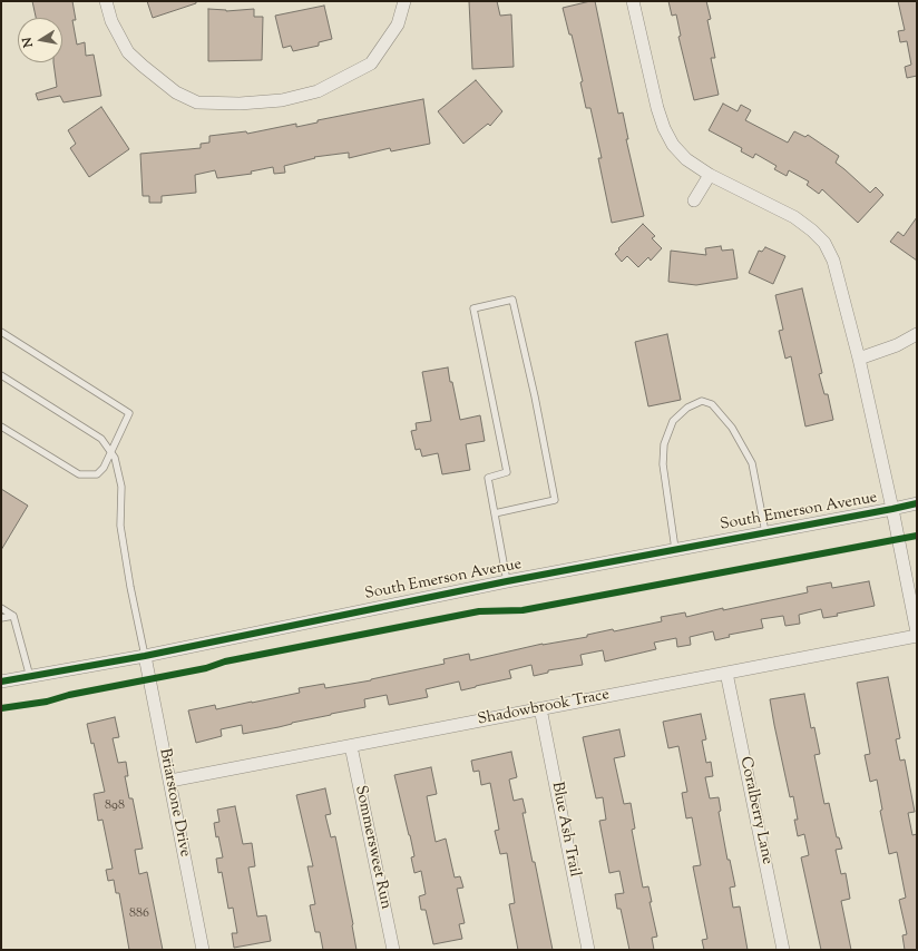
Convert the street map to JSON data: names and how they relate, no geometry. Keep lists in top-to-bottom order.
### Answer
{
  "streets": {
    "street": [
      "South Emerson Avenue",
      "Shadowbrook Trace",
      "Briarstone Drive",
      "Coralberry Lane",
      "Blue Ash Trail",
      "Sommersweet Run"
    ]
  },
  "crossings": [
    ["South Emerson Avenue", "Briarstone Drive"],
    ["Shadowbrook Trace", "Briarstone Drive"],
    ["Shadowbrook Trace", "Coralberry Lane"],
    ["Shadowbrook Trace", "Blue Ash Trail"],
    ["Shadowbrook Trace", "Sommersweet Run"]
  ],
  "house_numbers": ["898", "886"],
  "north": "left"
}
